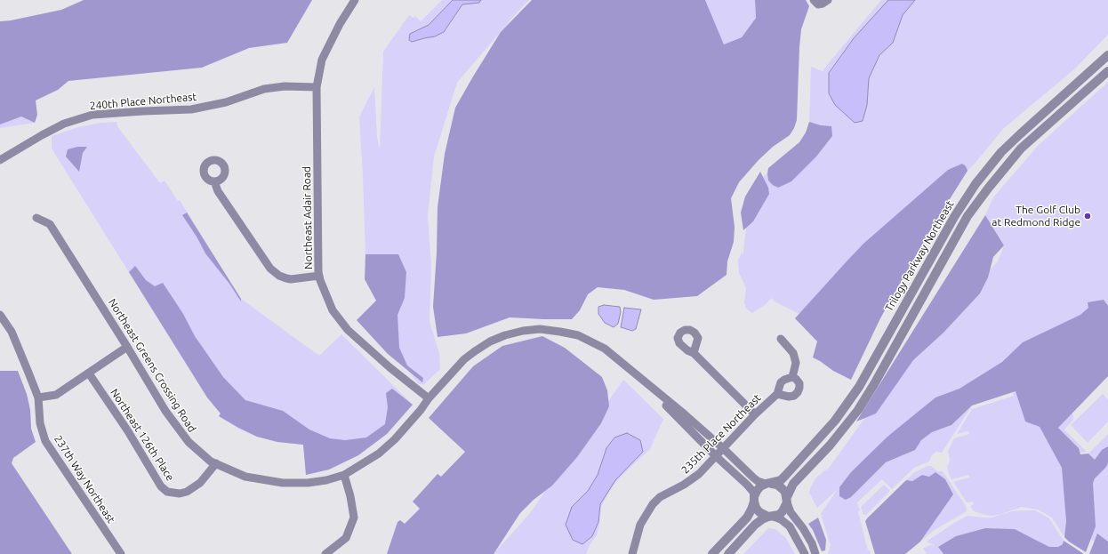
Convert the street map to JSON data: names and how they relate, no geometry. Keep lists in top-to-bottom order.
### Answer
{
  "streets": {
    "street": [
      "240th Place Northeast",
      "Northeast Adair Road",
      "Trilogy Parkway Northeast",
      "Northeast Greens Crossing Road",
      "235th Place Northeast",
      "Northeast 126th Place",
      "237th Way Northeast"
    ]
  },
  "crossings": [
    ["240th Place Northeast", "Northeast Adair Road"],
    ["Northeast Adair Road", "Northeast Greens Crossing Road"],
    ["Trilogy Parkway Northeast", "Northeast Greens Crossing Road"],
    ["Northeast Greens Crossing Road", "235th Place Northeast"],
    ["Northeast Greens Crossing Road", "Northeast 126th Place"]
  ],
  "places": ["The Golf Club at Redmond Ridge"]
}
